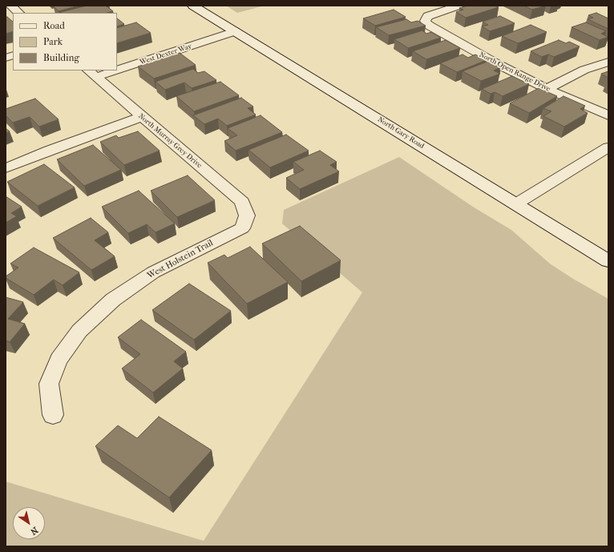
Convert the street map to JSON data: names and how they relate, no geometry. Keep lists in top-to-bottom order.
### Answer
{
  "streets": {
    "main road": ["North Gary Road"],
    "street": [
      "West Dexter Way",
      "North Open Range Drive",
      "North Murray Grey Drive",
      "West Holstein Trail"
    ]
  },
  "crossings": [
    ["West Dexter Way", "North Gary Road"],
    ["West Dexter Way", "North Murray Grey Drive"],
    ["North Murray Grey Drive", "West Holstein Trail"]
  ],
  "legend": ["Road", "Park", "Building"],
  "north": "bottom right"
}
